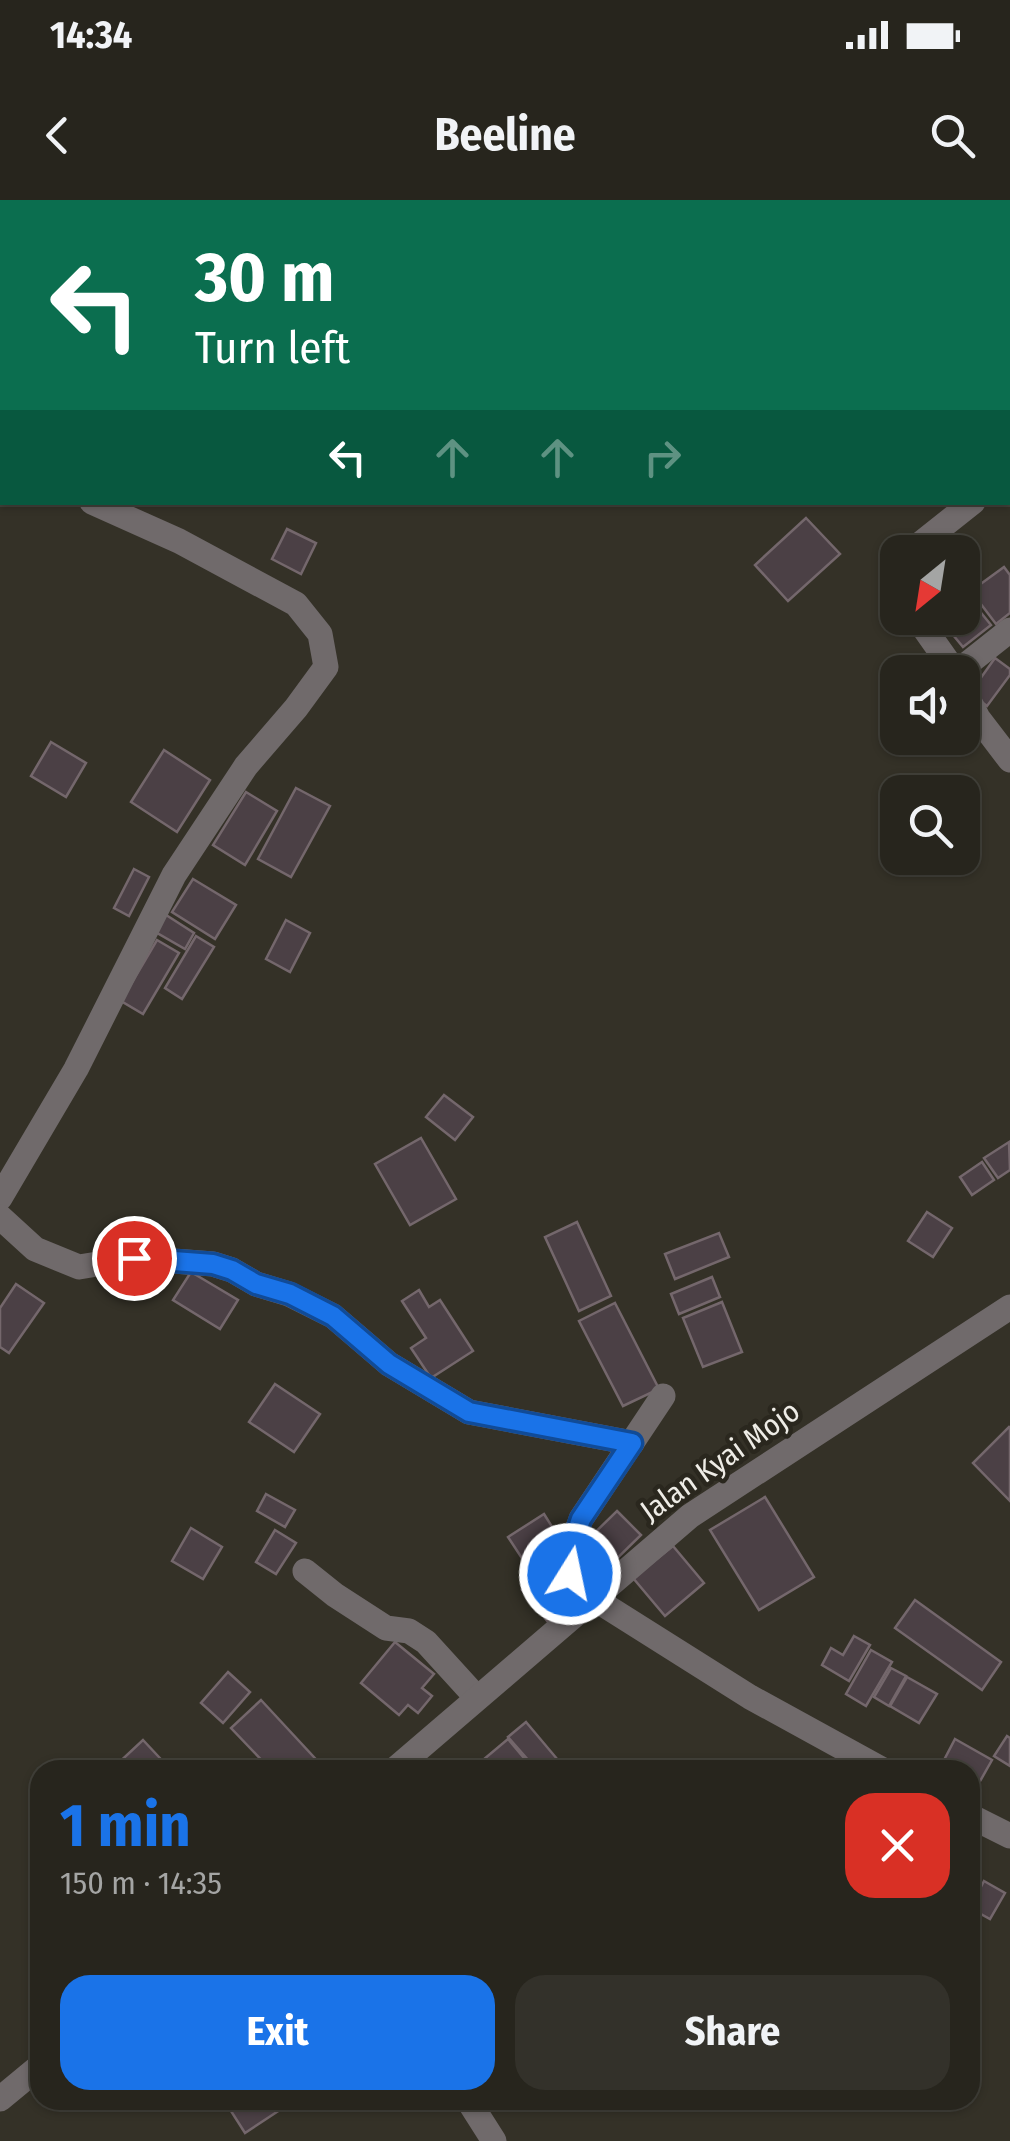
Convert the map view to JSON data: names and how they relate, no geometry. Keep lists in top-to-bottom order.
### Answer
{
  "streets": {
    "street": ["Jalan Kyai Mojo"]
  },
  "north": "bottom left",
  "page": {
    "status": "14:34",
    "header": "Beeline",
    "turn": ["30 m", "Turn left"],
    "heading": ["1 min", "150 m · 14:35"],
    "buttons": ["Exit", "Share"]
  }
}
